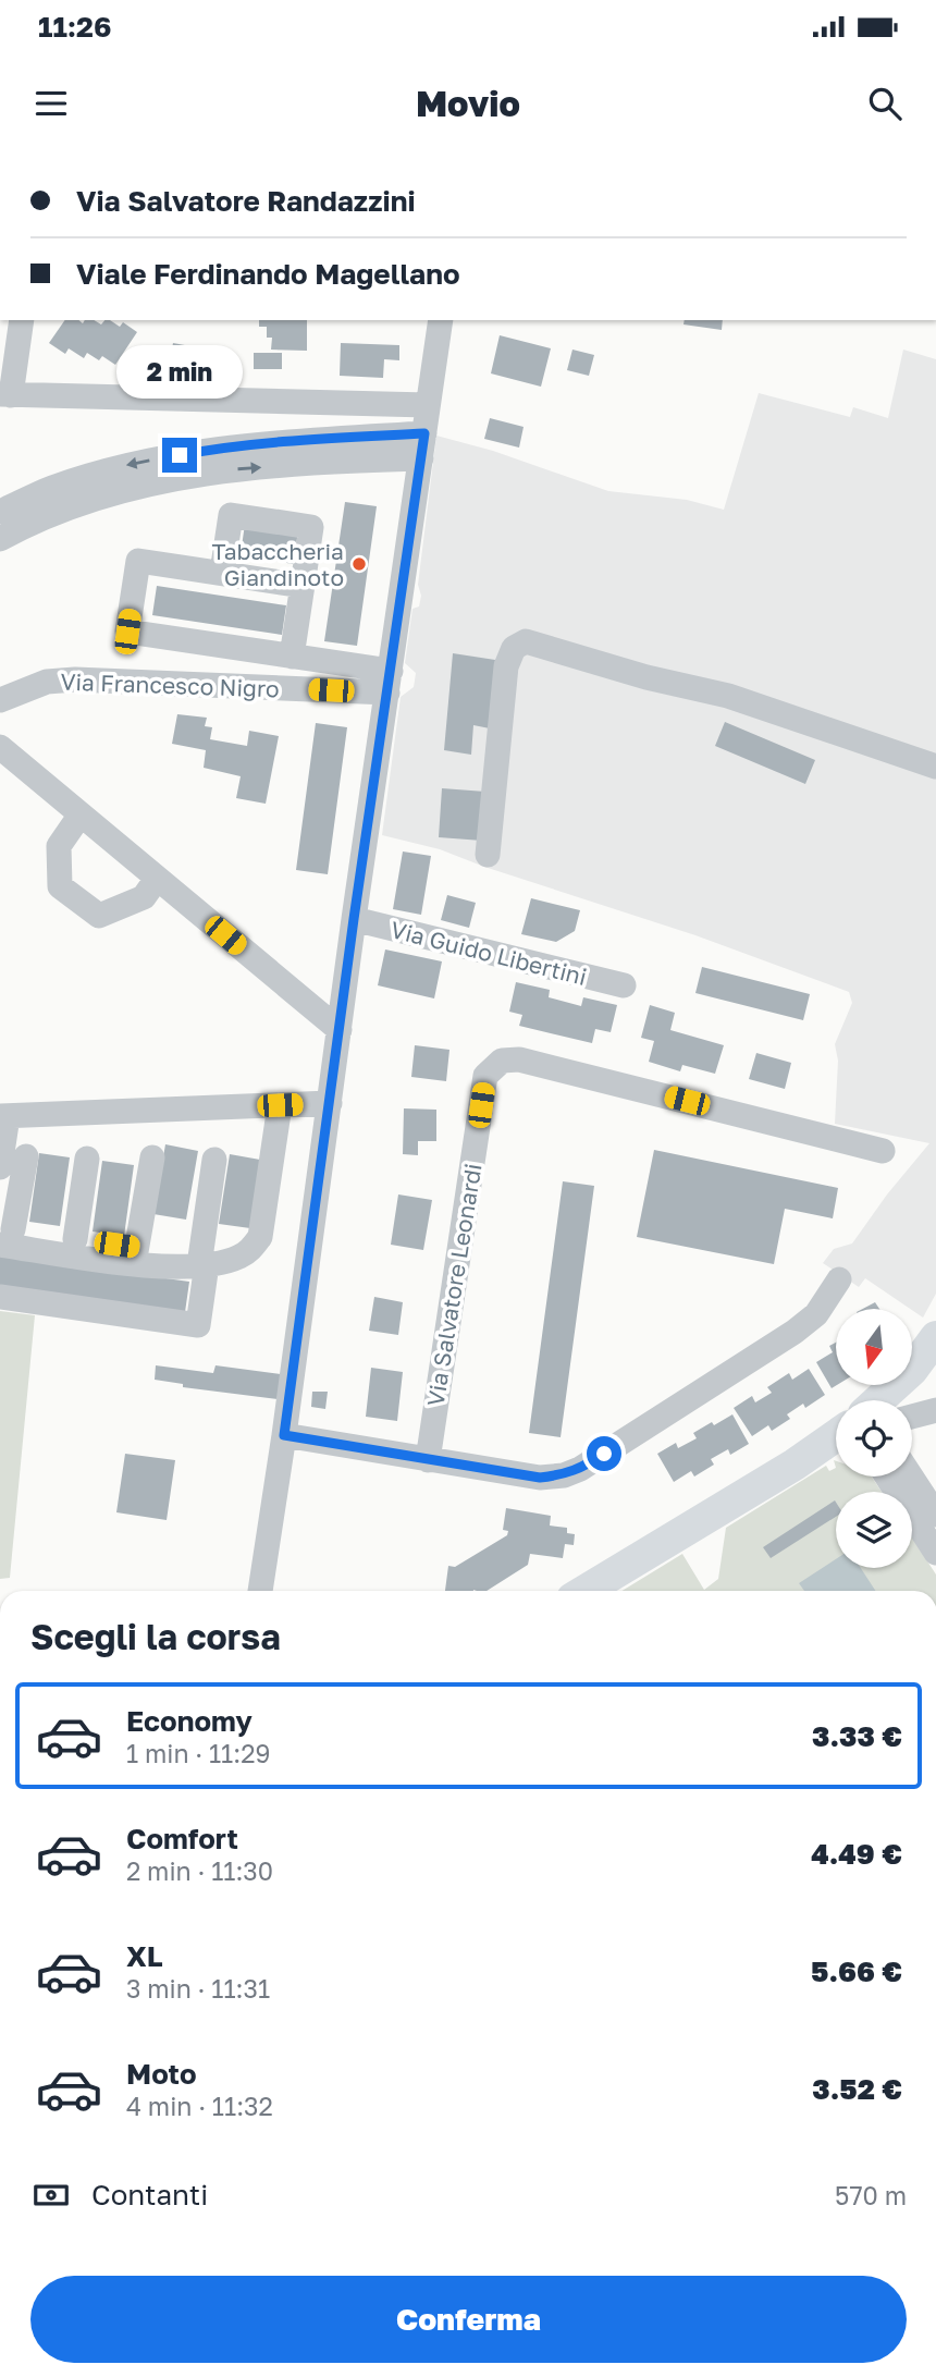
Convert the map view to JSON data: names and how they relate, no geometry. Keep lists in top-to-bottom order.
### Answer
{
  "streets": {
    "street": ["Via Francesco Nigro", "Via Guido Libertini", "Via Salvatore Leonardi"]
  },
  "places": ["Tabaccheria Giandinoto"],
  "north": "bottom",
  "page": {
    "status": "11:26",
    "header": "Movio",
    "banner": ["Via Salvatore Randazzini", "Viale Ferdinando Magellano"],
    "bubble": "2 min",
    "heading": "Scegli la corsa",
    "list": [
      {
        "name": "Economy",
        "note": "1 min · 11:29",
        "value": "3.33 €"
      },
      {
        "name": "Comfort",
        "note": "2 min · 11:30",
        "value": "4.49 €"
      },
      {
        "name": "XL",
        "note": "3 min · 11:31",
        "value": "5.66 €"
      },
      {
        "name": "Moto",
        "note": "4 min · 11:32",
        "value": "3.52 €"
      }
    ],
    "pay": ["Contanti", "570 m"],
    "buttons": "Conferma"
  }
}
